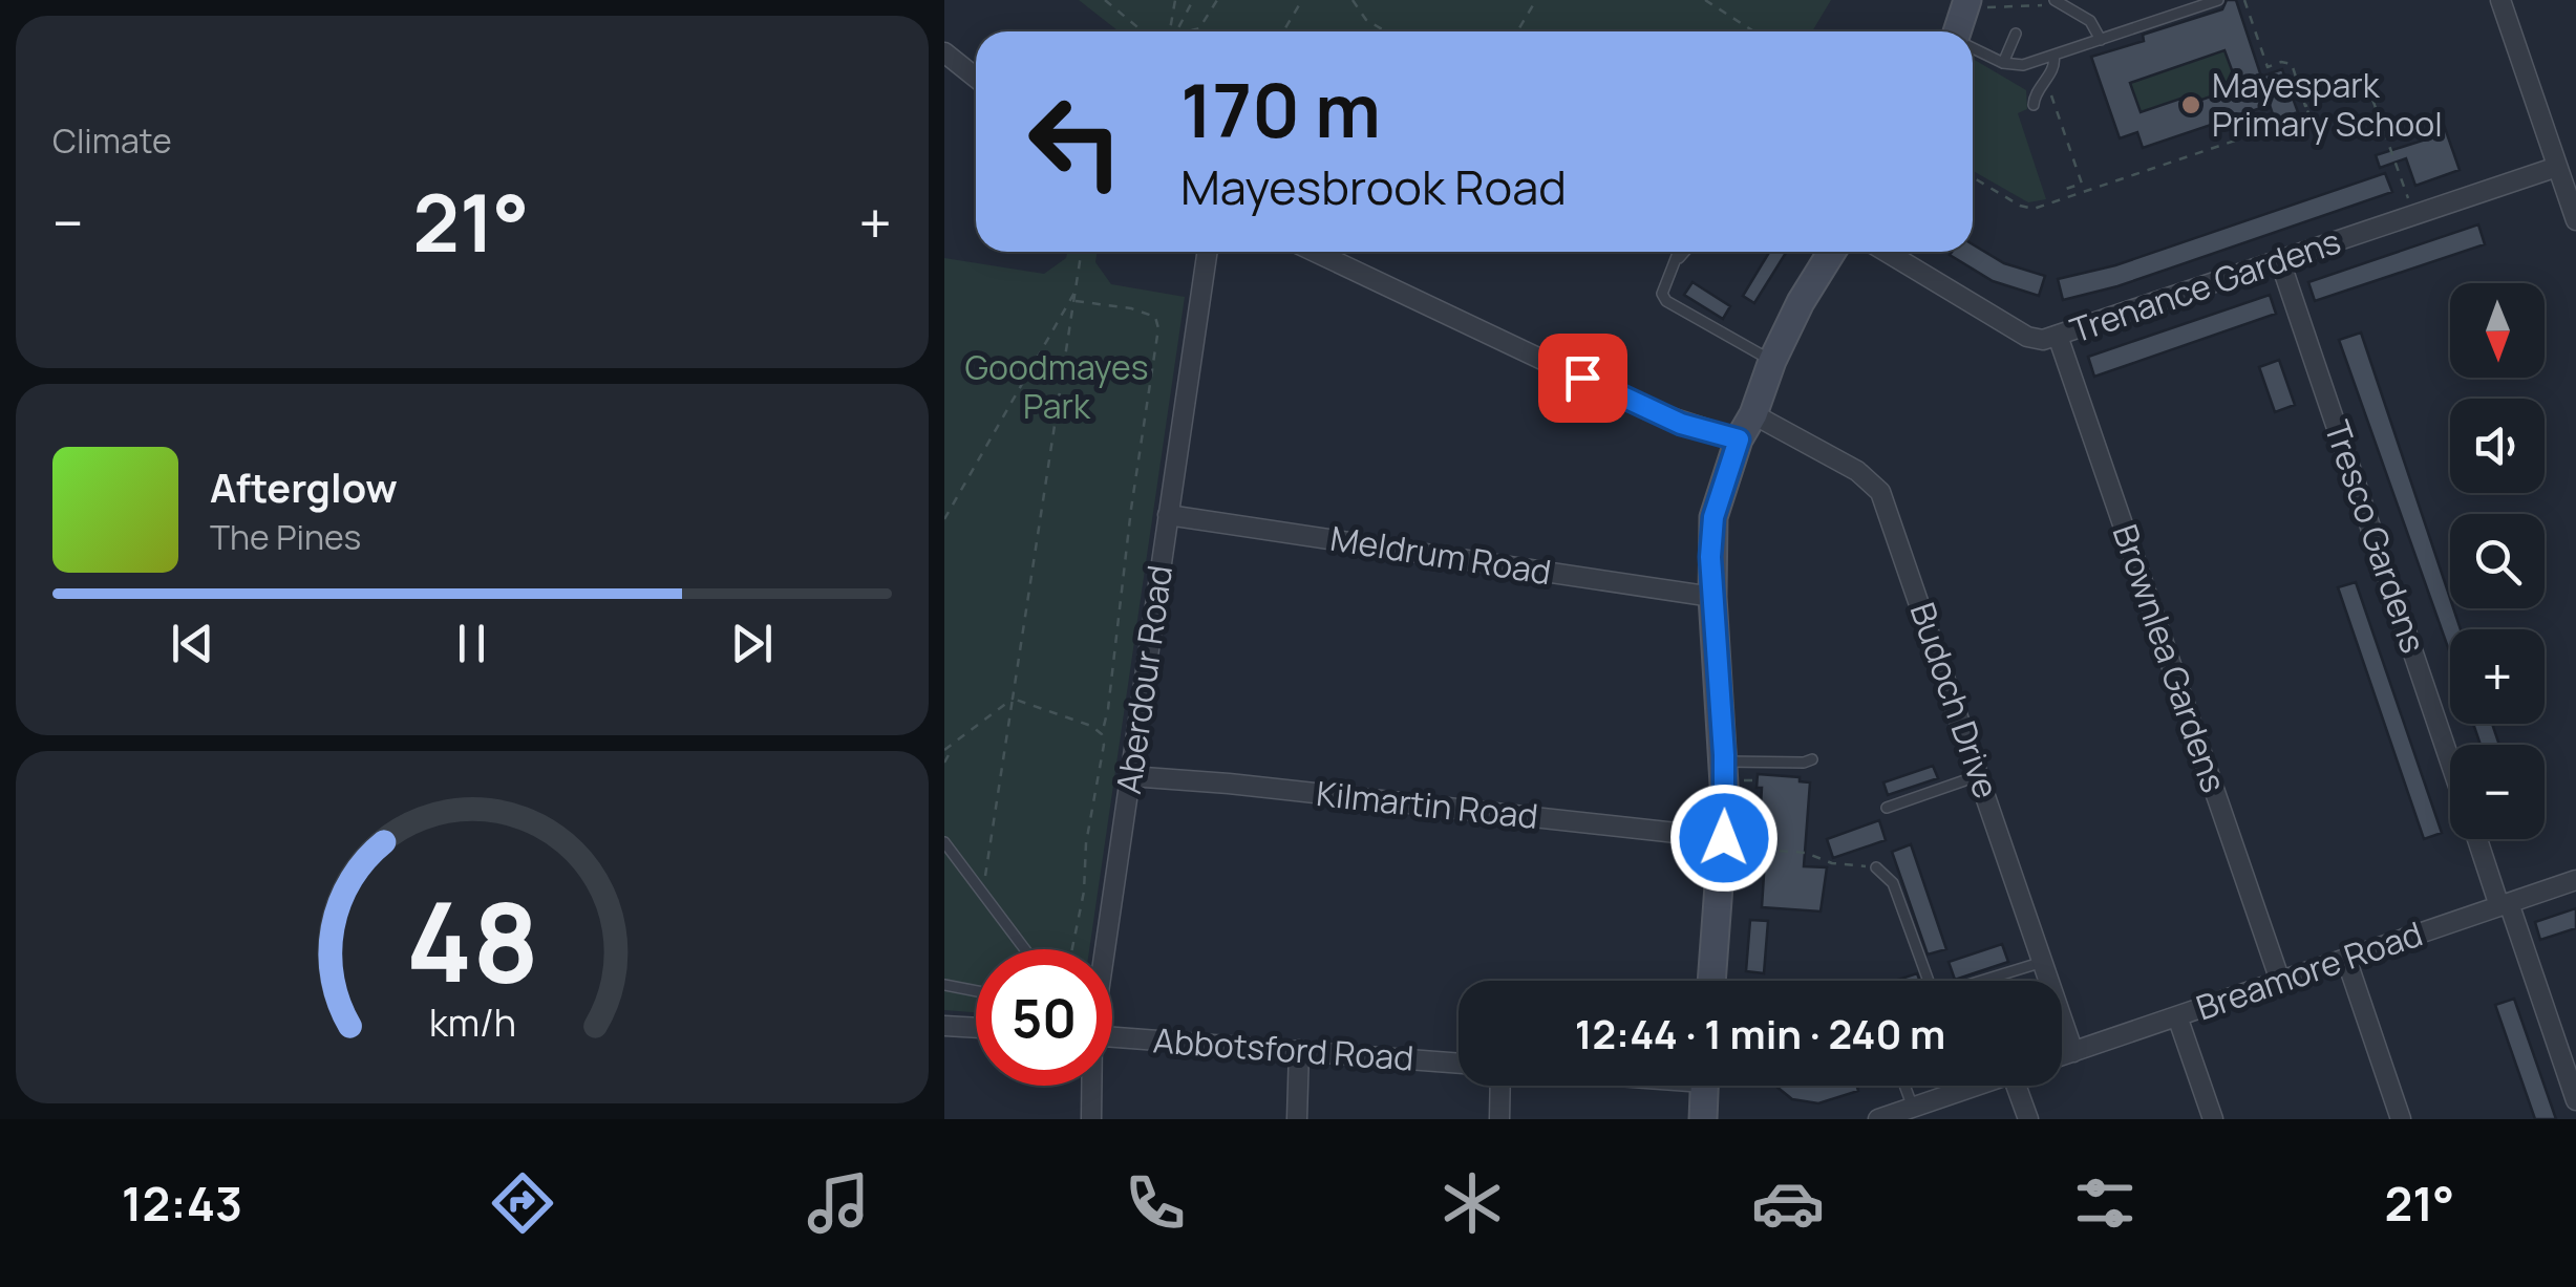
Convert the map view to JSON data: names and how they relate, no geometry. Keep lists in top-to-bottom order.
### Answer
{
  "streets": {
    "street": [
      "Trenance Gardens",
      "Tresco Gardens",
      "Meldrum Road",
      "Brownlea Gardens",
      "Aberdour Road",
      "Budoch Drive",
      "Kilmartin Road",
      "Breamore Road",
      "Abbotsford Road"
    ]
  },
  "crossings": [
    ["Trenance Gardens", "Tresco Gardens"],
    ["Trenance Gardens", "Brownlea Gardens"],
    ["Tresco Gardens", "Breamore Road"],
    ["Meldrum Road", "Aberdour Road"],
    ["Brownlea Gardens", "Breamore Road"],
    ["Aberdour Road", "Kilmartin Road"],
    ["Budoch Drive", "Breamore Road"]
  ],
  "parks": ["Goodmayes Park"],
  "places": ["Mayespark Primary School"],
  "north": "bottom",
  "page": {
    "tile": "Climate",
    "turn": ["170 m", "Mayesbrook Road"],
    "heat": ["−", "21°", "+"],
    "map_buttons": ["+", "−"],
    "song": ["Afterglow", "The Pines"],
    "limit": "50",
    "trip": "12:44 · 1 min · 240 m",
    "tabs": ["12:43", "21°"],
    "gauge": ["48", "km/h"]
  }
}
